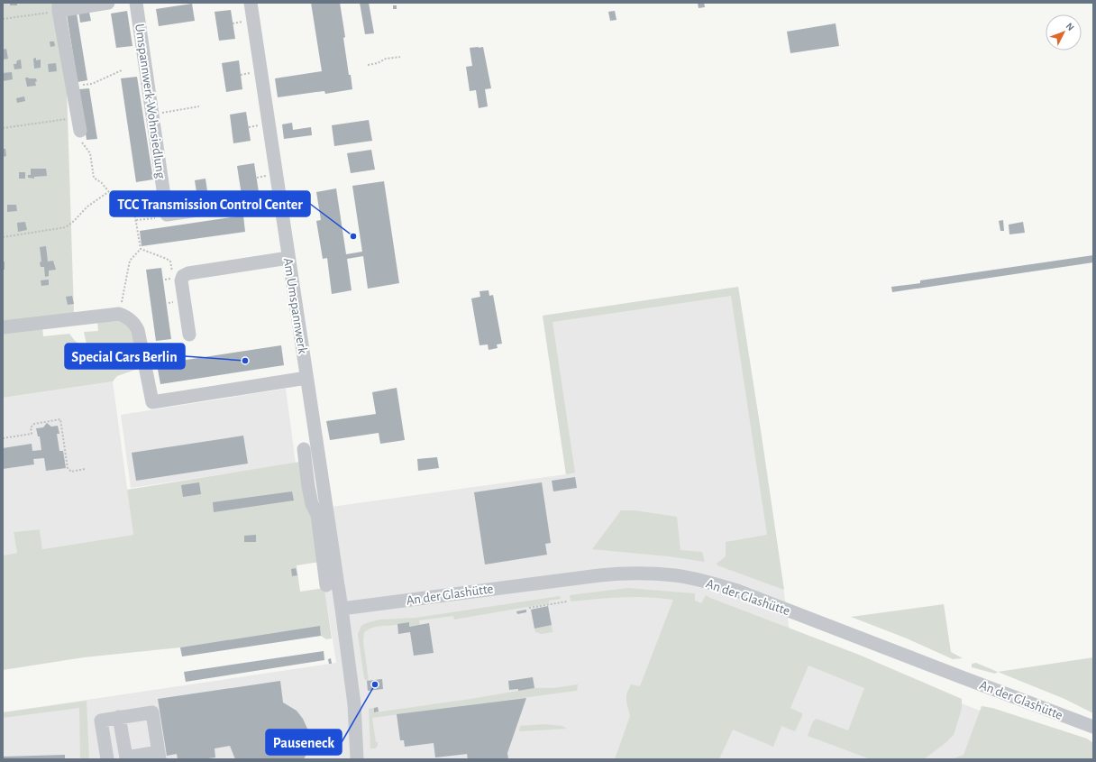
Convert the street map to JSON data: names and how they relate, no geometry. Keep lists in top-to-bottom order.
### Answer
{
  "streets": {
    "street": ["Umspannwerk-Wohnsiedlung", "Am Umspannwerk", "An der Glashütte"]
  },
  "crossings": [
    ["Am Umspannwerk", "An der Glashütte"]
  ],
  "places": ["TCC Transmission Control Center", "Special Cars Berlin", "Pauseneck"],
  "north": "top right"
}
